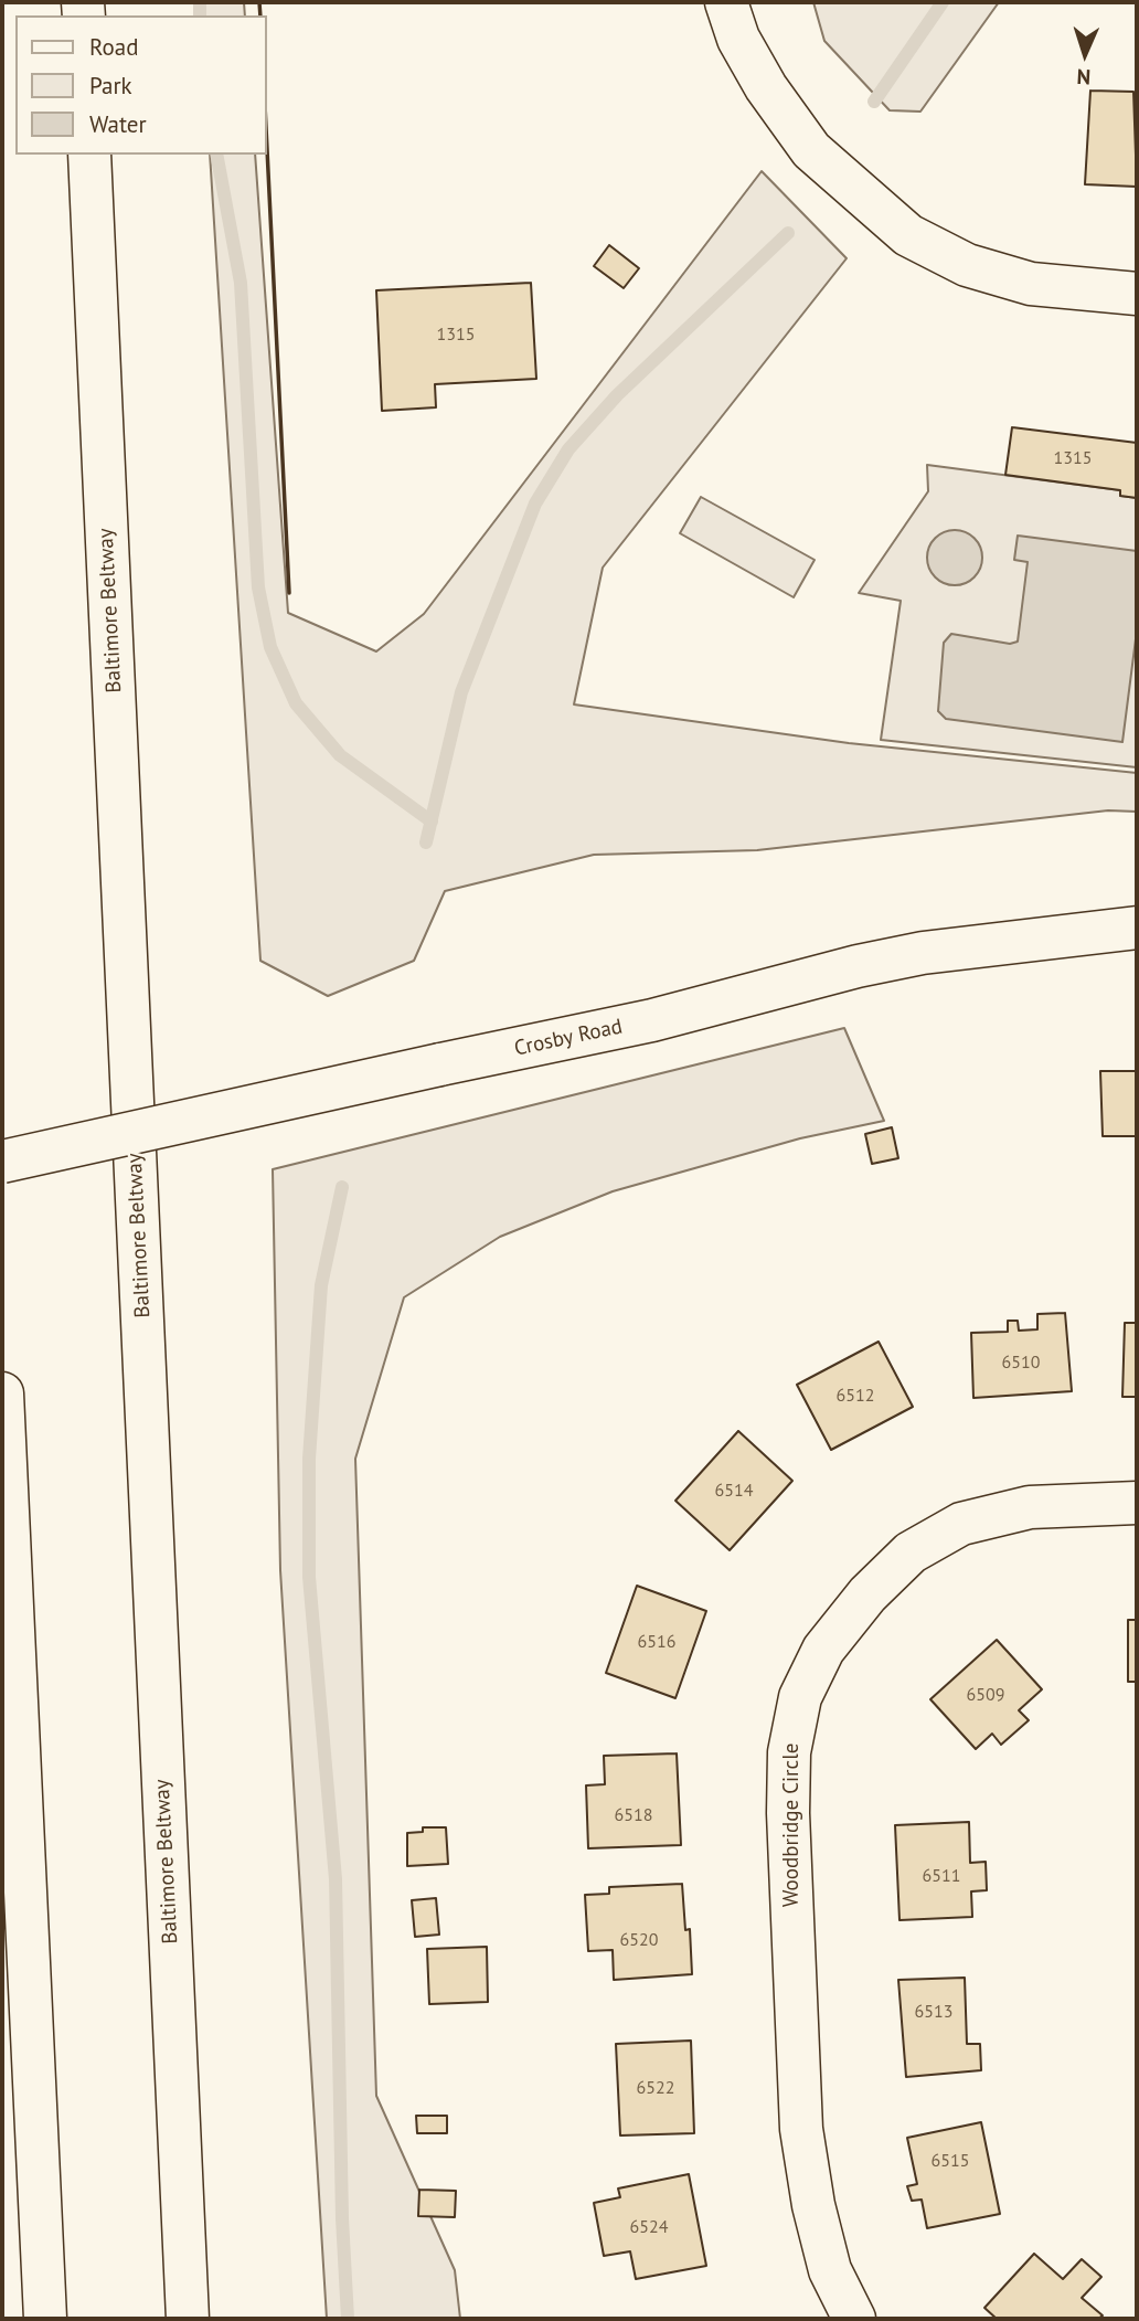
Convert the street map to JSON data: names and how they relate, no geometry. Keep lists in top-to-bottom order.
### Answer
{
  "streets": {
    "main road": ["Baltimore Beltway", "Crosby Road", "Woodbridge Circle"]
  },
  "house_numbers": [
    "1315",
    "1315",
    "6510",
    "6512",
    "6514",
    "6516",
    "6509",
    "6518",
    "6511",
    "6520",
    "6513",
    "6522",
    "6515",
    "6524"
  ],
  "legend": ["Road", "Park", "Water"],
  "north": "bottom"
}
